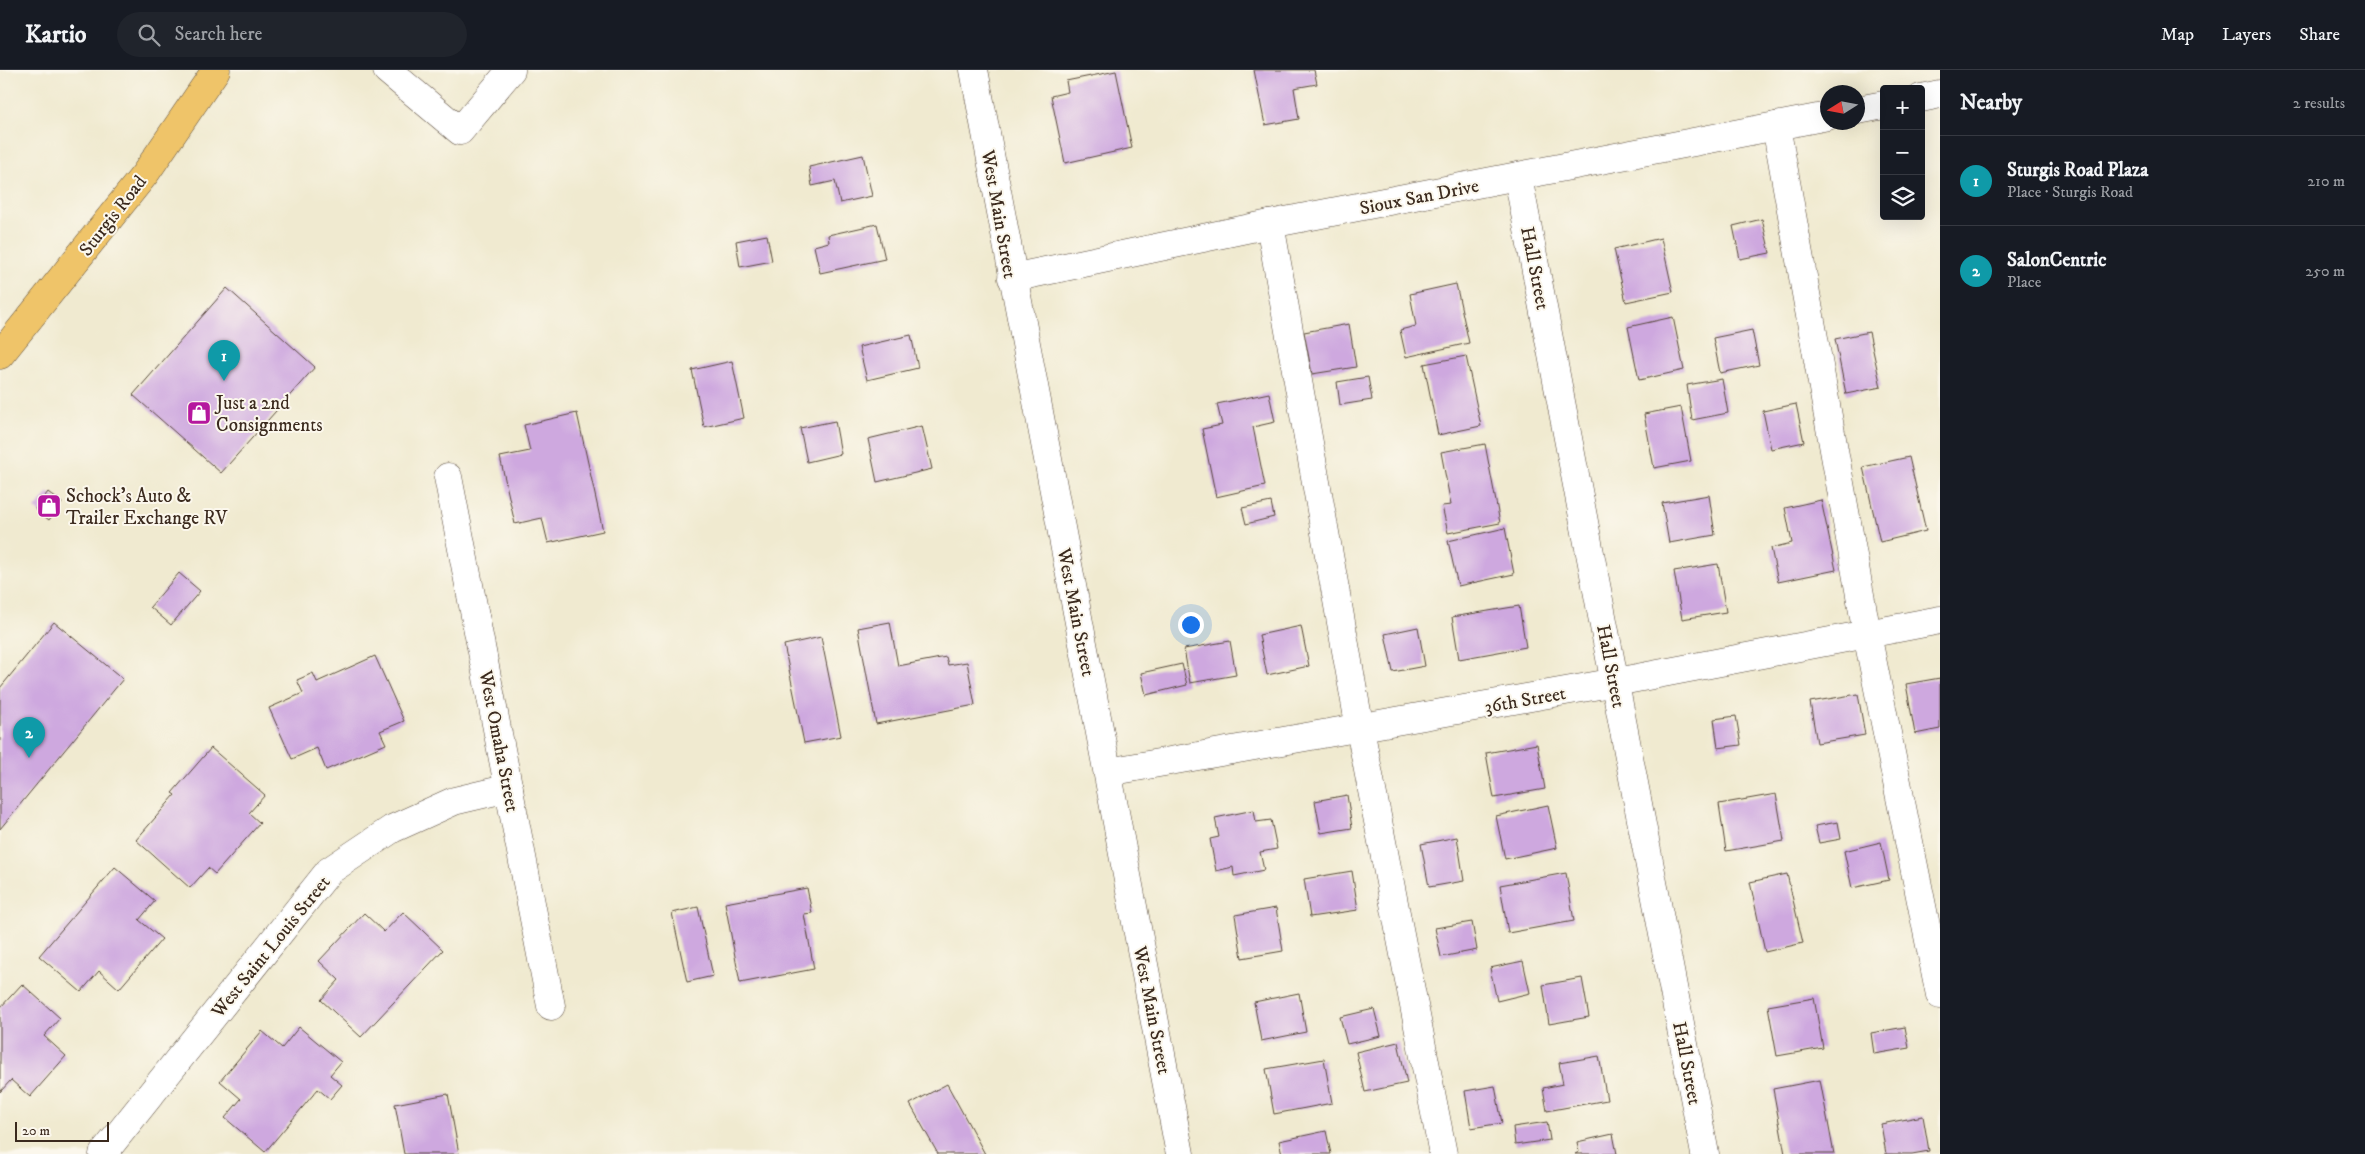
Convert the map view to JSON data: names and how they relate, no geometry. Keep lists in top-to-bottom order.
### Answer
{
  "streets": {
    "main road": ["Sturgis Road"],
    "street": [
      "Sioux San Drive",
      "West Main Street",
      "Hall Street",
      "36th Street",
      "West Omaha Street",
      "West Saint Louis Street"
    ]
  },
  "crossings": [
    ["Sioux San Drive", "West Main Street"],
    ["Sioux San Drive", "Hall Street"],
    ["West Main Street", "36th Street"],
    ["Hall Street", "36th Street"],
    ["West Omaha Street", "West Saint Louis Street"]
  ],
  "places": {
    "shop": ["Just a 2nd Consignments", "Schock's Auto & Trailer Exchange RV"]
  },
  "scale_bar": "20 m",
  "north": "left",
  "page": {
    "header": "Kartio",
    "search": "Search here",
    "nav": ["Map", "Layers", "Share"],
    "heading": ["Nearby", "2 results"],
    "map_buttons": ["+", "−"],
    "list": [
      {
        "mark": "1",
        "name": "Sturgis Road Plaza",
        "note": "Place · Sturgis Road",
        "value": "210 m"
      },
      {
        "mark": "2",
        "name": "SalonCentric",
        "note": "Place",
        "value": "250 m"
      }
    ],
    "pins": ["1", "2"],
    "scale": "20 m"
  }
}
